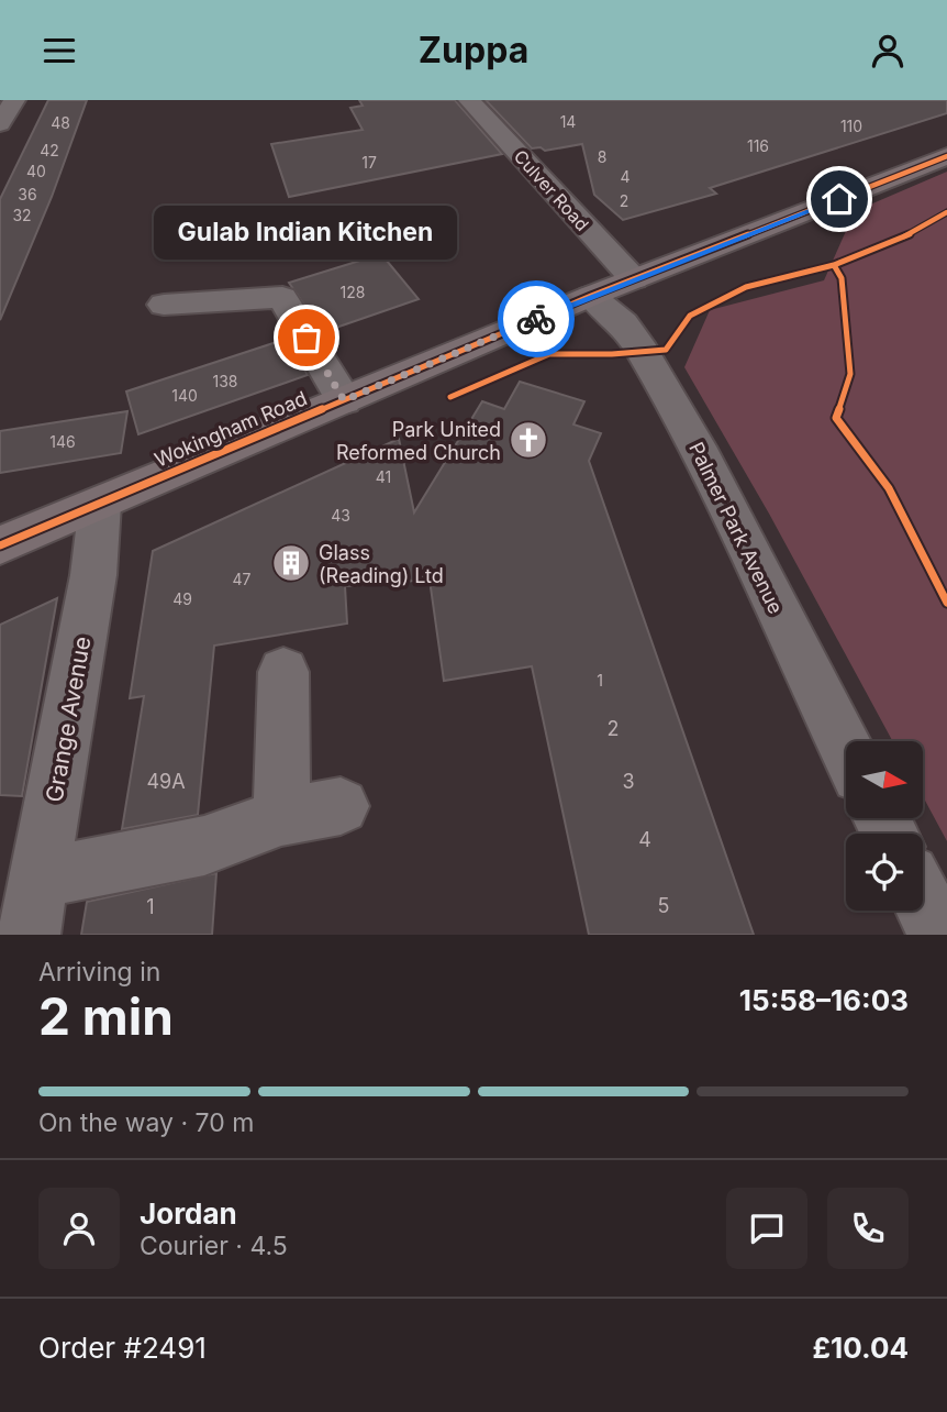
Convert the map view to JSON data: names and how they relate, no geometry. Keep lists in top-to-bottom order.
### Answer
{
  "streets": {
    "main road": ["Wokingham Road"],
    "street": ["Culver Road", "Palmer Park Avenue", "Grange Avenue"]
  },
  "crossings": [
    ["Culver Road", "Wokingham Road"],
    ["Wokingham Road", "Palmer Park Avenue"],
    ["Wokingham Road", "Grange Avenue"]
  ],
  "places": {
    "other": ["Gulab Indian Kitchen"],
    "church": ["Park United Reformed Church"],
    "building": ["Glass (Reading) Ltd"]
  },
  "house_numbers": [
    "14",
    "48",
    "110",
    "116",
    "42",
    "8",
    "17",
    "40",
    "4",
    "36",
    "2",
    "32",
    "128",
    "138",
    "140",
    "146",
    "41",
    "43",
    "47",
    "49",
    "1",
    "2",
    "49A",
    "3",
    "4",
    "5",
    "1"
  ],
  "north": "right",
  "page": {
    "header": "Zuppa",
    "bubble": "Gulab Indian Kitchen",
    "heading": ["2 min", "Arriving in", "15:58–16:03"],
    "panel": [
      "Jordan",
      "Courier · 4.5",
      "Order #2491",
      "£10.04"
    ],
    "bar": "On the way · 70 m"
  }
}
